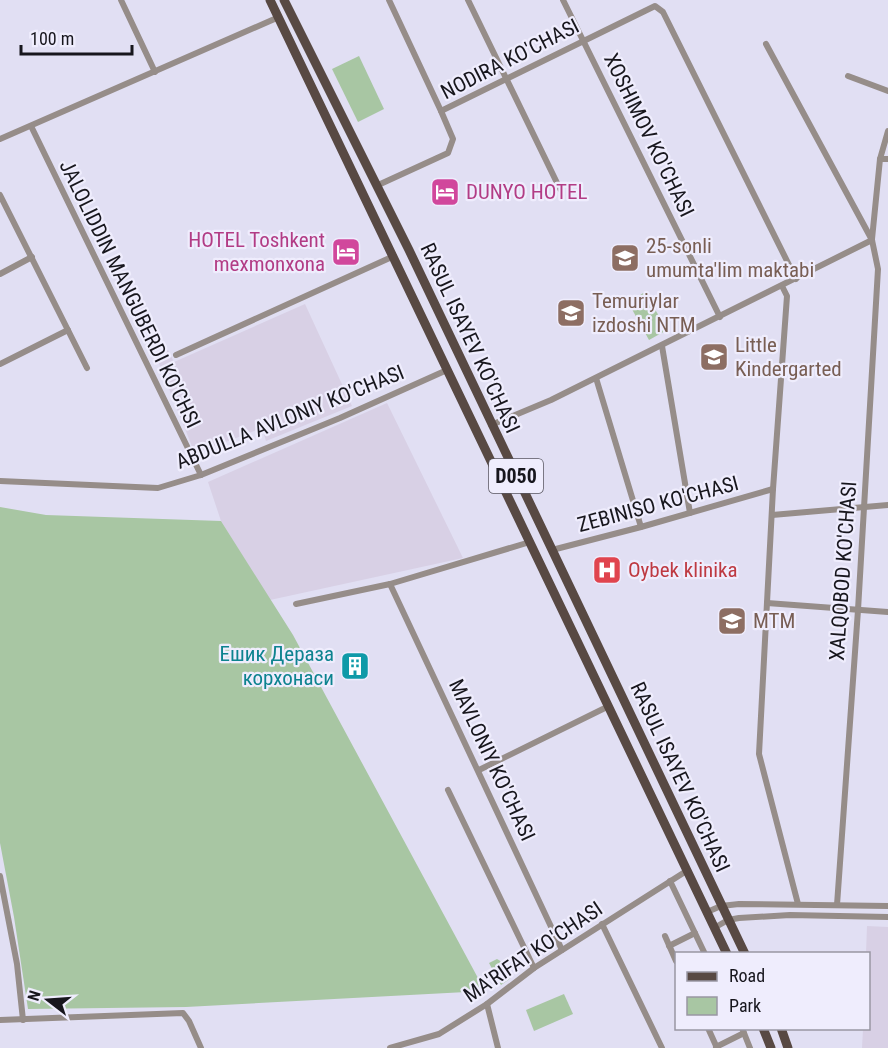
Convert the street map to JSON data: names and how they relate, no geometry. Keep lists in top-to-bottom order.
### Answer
{
  "streets": {
    "main road": ["RASUL ISAYEV KO'CHASI", "D050"],
    "street": [
      "NODIRA KO'CHASI",
      "XOSHIMOV KO'CHASI",
      "JALOLIDDIN MANGUBERDI KO'CHSI",
      "ABDULLA AVLONIY KO'CHASI",
      "ZEBINISO KO'CHASI",
      "XALQOBOD KO'CHASI",
      "MAVLONIY KO'CHASI",
      "MA'RIFAT KO'CHASI"
    ]
  },
  "crossings": [
    ["NODIRA KO'CHASI", "XOSHIMOV KO'CHASI"],
    ["NODIRA KO'CHASI", "RASUL ISAYEV KO'CHASI"],
    ["JALOLIDDIN MANGUBERDI KO'CHSI", "ABDULLA AVLONIY KO'CHASI"],
    ["RASUL ISAYEV KO'CHASI", "ABDULLA AVLONIY KO'CHASI"],
    ["RASUL ISAYEV KO'CHASI", "ZEBINISO KO'CHASI"],
    ["RASUL ISAYEV KO'CHASI", "MA'RIFAT KO'CHASI"],
    ["MAVLONIY KO'CHASI", "MA'RIFAT KO'CHASI"]
  ],
  "places": {
    "hotel": ["DUNYO HOTEL", "HOTEL Toshkent mexmonxona"],
    "school or university": [
      "25-sonli umumta'lim maktabi",
      "Temuriylar izdoshi NTM",
      "Little Kindergarted",
      "MTM"
    ],
    "hospital": ["Oybek klinika"],
    "building": ["Ешик Дераза корхонаси"]
  },
  "legend": ["Road", "Park"],
  "scale_bar": "100 m",
  "north": "left"
}
